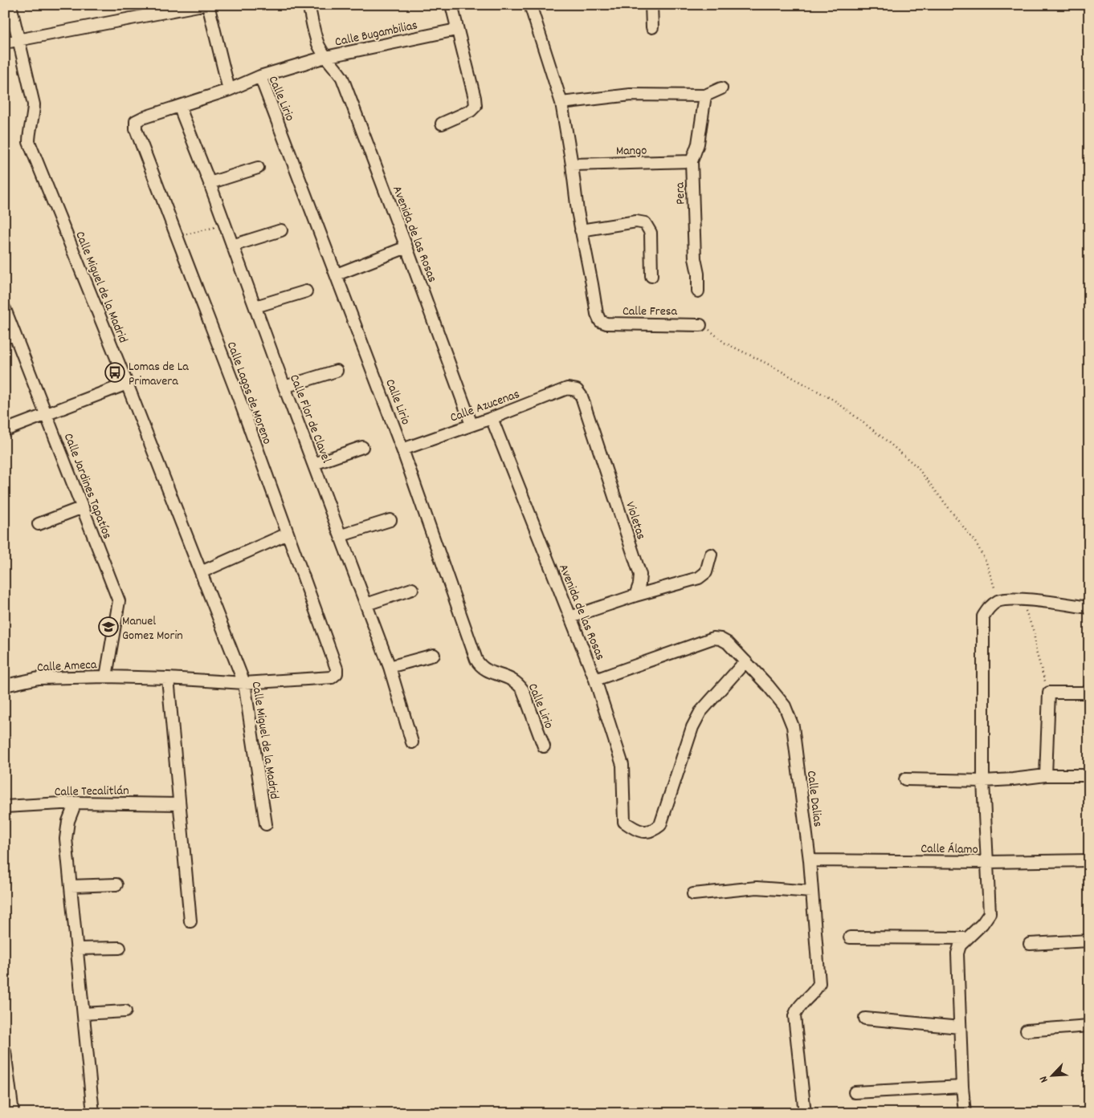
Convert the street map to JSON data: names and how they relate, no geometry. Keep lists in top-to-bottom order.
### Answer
{
  "streets": {
    "street": [
      "Calle Bugambilias",
      "Calle Lirio",
      "Mango",
      "Pera",
      "Avenida de las Rosas",
      "Calle Miguel de la Madrid",
      "Calle Fresa",
      "Calle Lagos de Moreno",
      "Calle Azucenas",
      "Calle Flor de Clavel",
      "Calle Jardines Tapatíos",
      "Violetas",
      "Calle Ameca",
      "Calle Tecalitlán",
      "Calle Dalias",
      "Calle Álamo"
    ]
  },
  "crossings": [
    ["Calle Bugambilias", "Calle Lirio"],
    ["Calle Bugambilias", "Avenida de las Rosas"],
    ["Calle Lirio", "Calle Azucenas"],
    ["Mango", "Pera"],
    ["Avenida de las Rosas", "Calle Azucenas"],
    ["Avenida de las Rosas", "Calle Dalias"],
    ["Calle Miguel de la Madrid", "Calle Ameca"],
    ["Calle Lagos de Moreno", "Calle Flor de Clavel"],
    ["Calle Lagos de Moreno", "Calle Ameca"],
    ["Calle Azucenas", "Violetas"],
    ["Calle Jardines Tapatíos", "Calle Ameca"],
    ["Calle Dalias", "Calle Álamo"]
  ],
  "places": {
    "bus stop": ["Lomas de La Primavera"],
    "school or university": ["Manuel Gomez Morin"]
  },
  "north": "bottom left"
}
